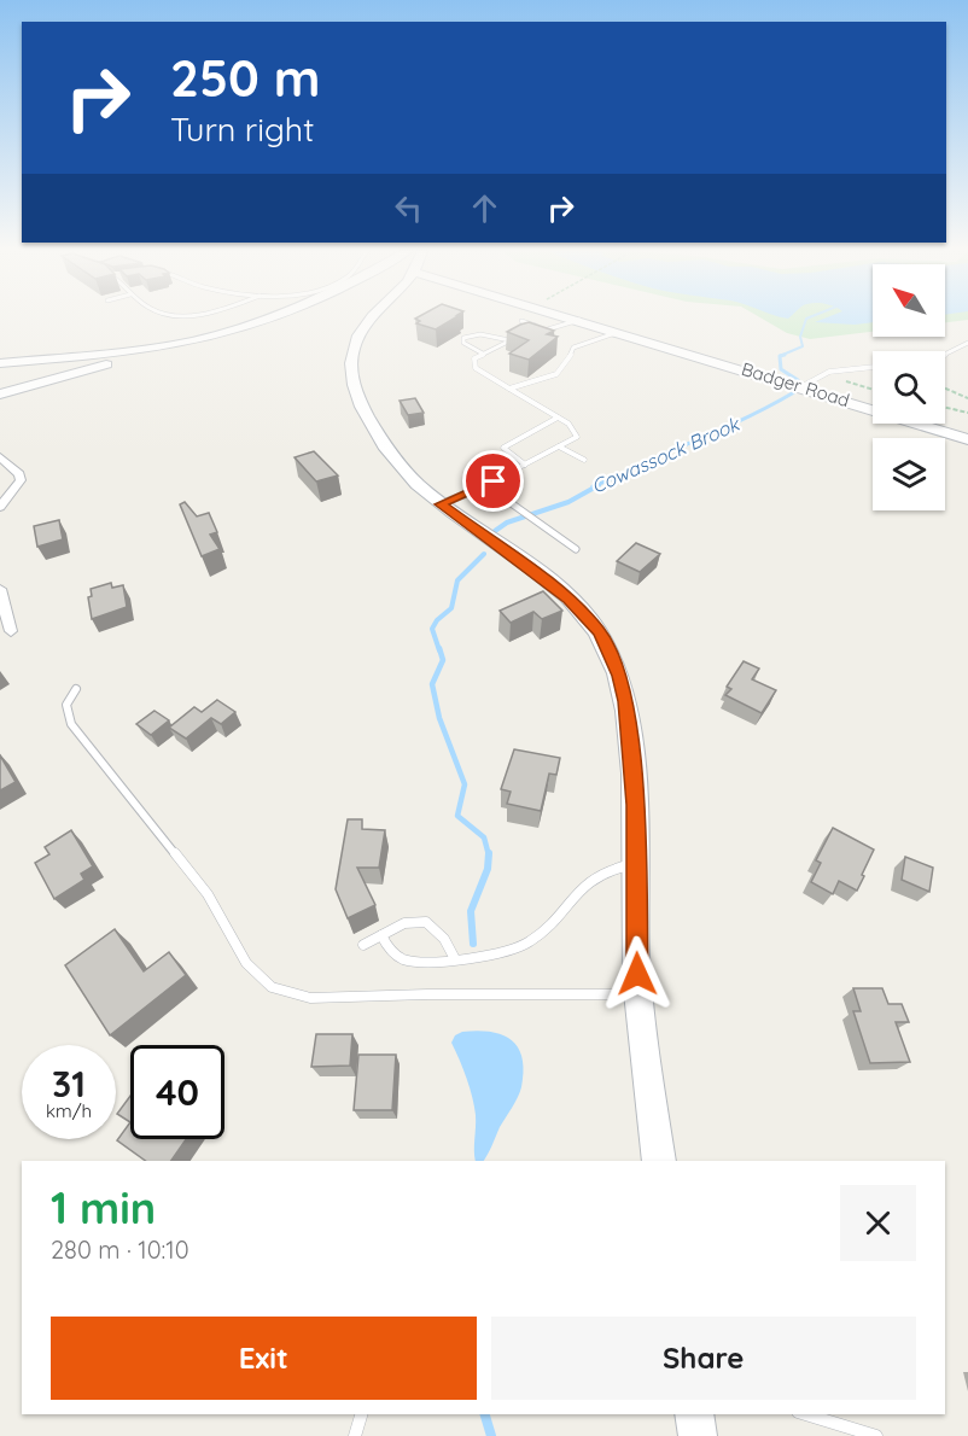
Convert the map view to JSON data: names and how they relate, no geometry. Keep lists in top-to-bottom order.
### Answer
{
  "streets": {
    "street": ["Badger Road"]
  },
  "water": ["Cowassock Brook"],
  "north": "top left",
  "page": {
    "turn": ["250 m", "Turn right"],
    "speed": "31 km/h",
    "limit": "40",
    "heading": ["1 min", "280 m · 10:10"],
    "buttons": ["Exit", "Share"]
  }
}
